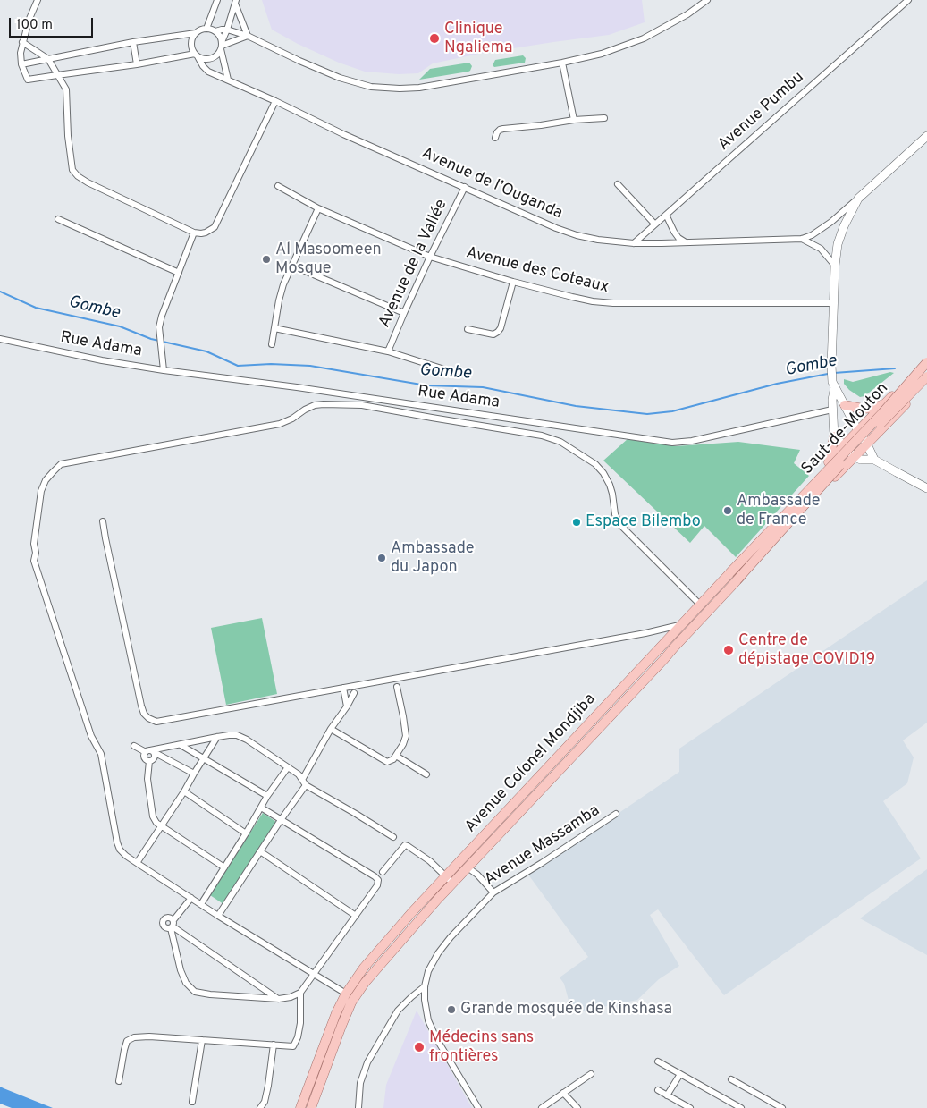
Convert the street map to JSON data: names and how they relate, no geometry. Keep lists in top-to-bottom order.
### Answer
{
  "streets": {
    "main road": ["Saut-de-Mouton", "Avenue Colonel Mondjiba"],
    "street": [
      "Avenue Pumbu",
      "Avenue de l’Ouganda",
      "Avenue de la Vallée",
      "Avenue des Coteaux",
      "Rue Adama",
      "Avenue Massamba"
    ]
  },
  "crossings": [
    ["Avenue Pumbu", "Avenue de l’Ouganda"],
    ["Avenue de l’Ouganda", "Avenue de la Vallée"],
    ["Avenue de la Vallée", "Avenue des Coteaux"],
    ["Saut-de-Mouton", "Avenue Colonel Mondjiba"]
  ],
  "water": ["Gombe"],
  "places": [
    "Clinique Ngaliema",
    "Al Masoomeen Mosque",
    "Ambassade de France",
    "Espace Bilembo",
    "Ambassade du Japon",
    "Centre de dépistage COVID19",
    "Grande mosquée de Kinshasa",
    "Médecins sans frontières"
  ],
  "scale_bar": "100 m"
}
